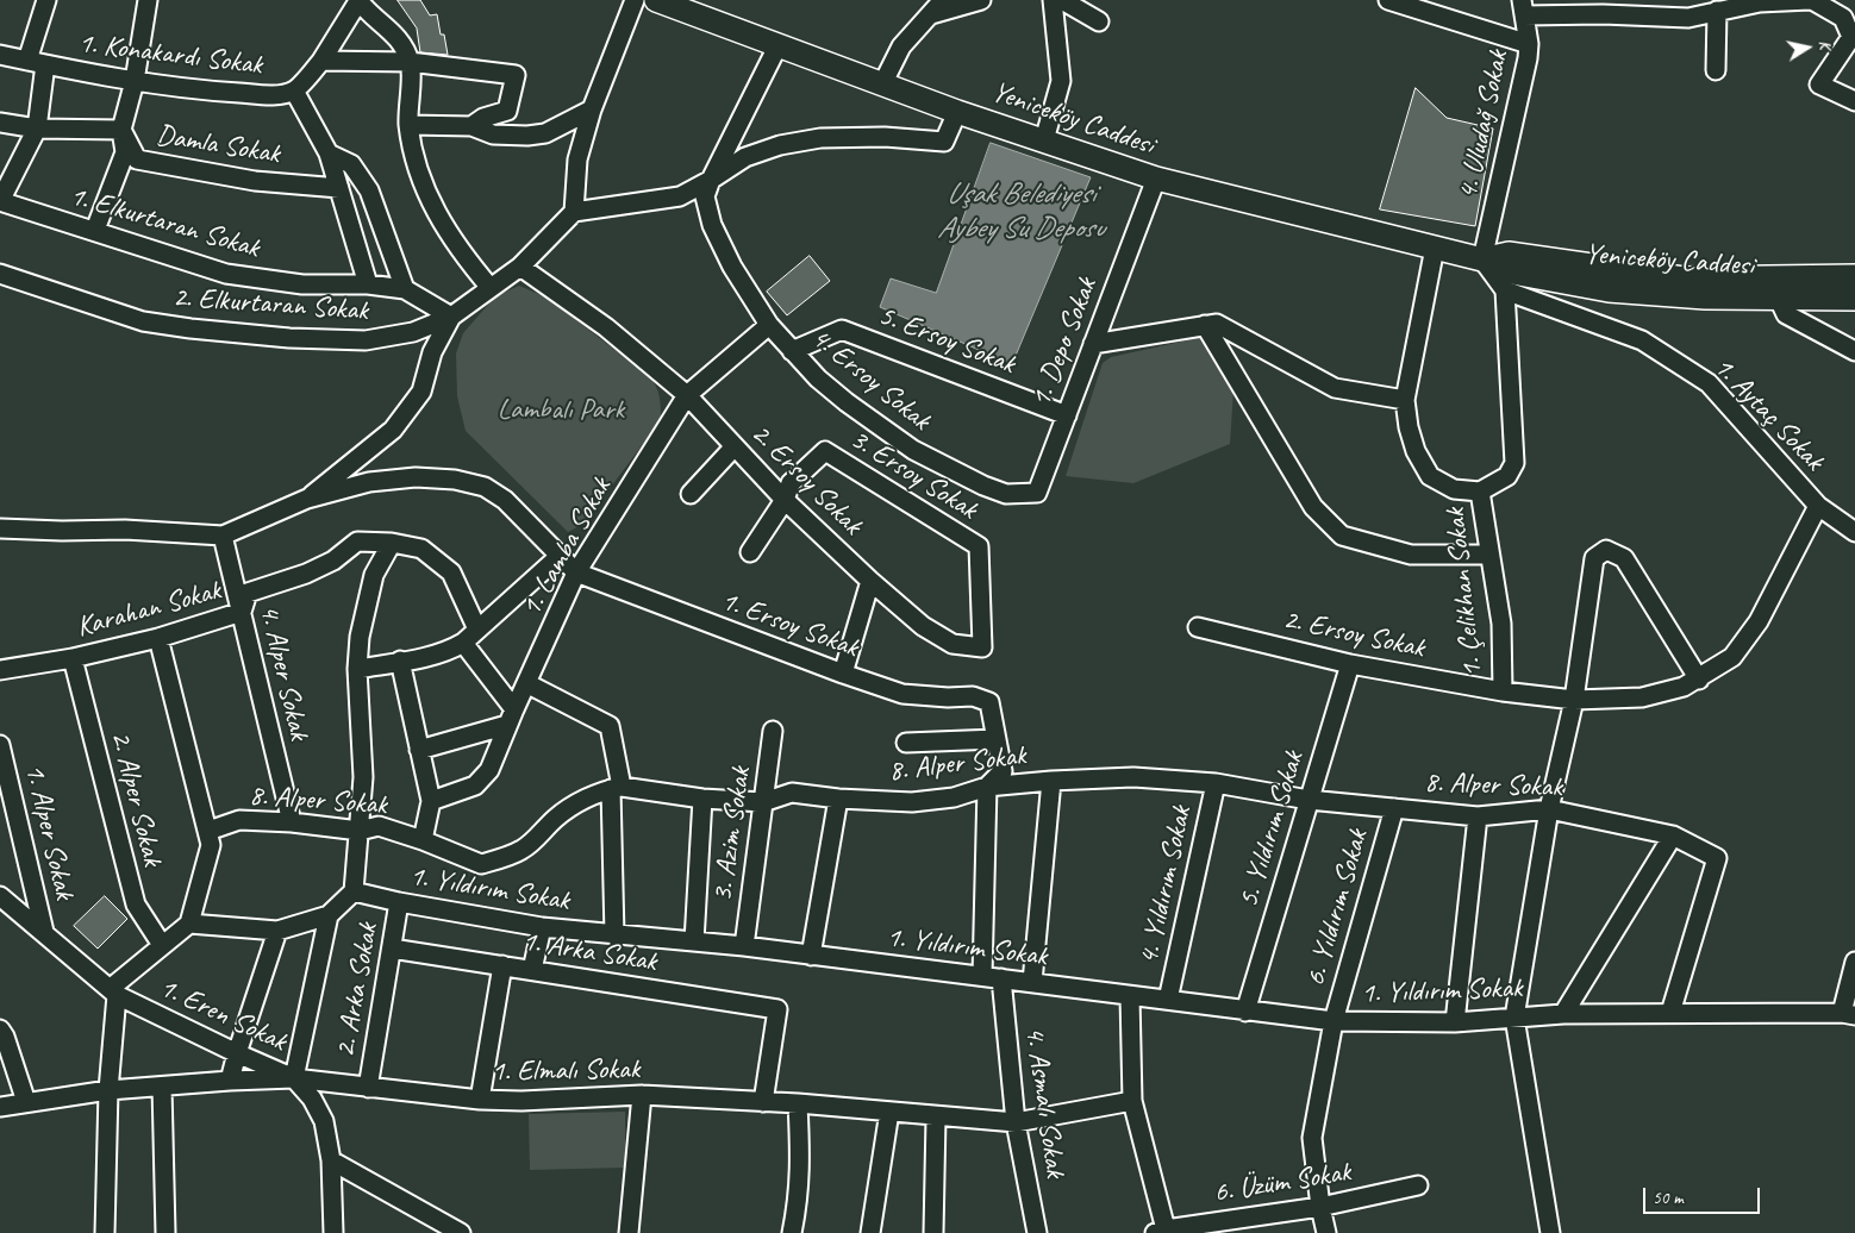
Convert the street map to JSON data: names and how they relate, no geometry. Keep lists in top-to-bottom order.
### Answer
{
  "streets": {
    "street": [
      "1. Konakardı Sokak",
      "Yeniceköy Caddesi",
      "4. Uludağ Sokak",
      "Damla Sokak",
      "1. Elkurtaran Sokak",
      "2. Elkurtaran Sokak",
      "5. Ersoy Sokak",
      "1. Depo Sokak",
      "4. Ersoy Sokak",
      "1. Aytaç Sokak",
      "3. Ersoy Sokak",
      "2. Ersoy Sokak",
      "1. Lamba Sokak",
      "1. Çelikhan Sokak",
      "Karahan Sokak",
      "1. Ersoy Sokak",
      "4. Alper Sokak",
      "8. Alper Sokak",
      "2. Alper Sokak",
      "5. Yıldırım Sokak",
      "1. Alper Sokak",
      "3. Azim Sokak",
      "4. Yıldırım Sokak",
      "1. Yıldırım Sokak",
      "6. Yıldırım Sokak",
      "1. Arka Sokak",
      "2. Arka Sokak",
      "1. Eren Sokak",
      "1. Elmalı Sokak",
      "4. Asmalı Sokak",
      "6. Üzüm Sokak"
    ]
  },
  "crossings": [
    ["Yeniceköy Caddesi", "4. Uludağ Sokak"],
    ["Yeniceköy Caddesi", "1. Depo Sokak"],
    ["Yeniceköy Caddesi", "4. Ersoy Sokak"],
    ["Yeniceköy Caddesi", "1. Çelikhan Sokak"],
    ["1. Elkurtaran Sokak", "2. Elkurtaran Sokak"],
    ["2. Elkurtaran Sokak", "2. Ersoy Sokak"],
    ["5. Ersoy Sokak", "1. Depo Sokak"],
    ["5. Ersoy Sokak", "4. Ersoy Sokak"],
    ["1. Depo Sokak", "4. Ersoy Sokak"],
    ["4. Ersoy Sokak", "1. Lamba Sokak"],
    ["1. Aytaç Sokak", "2. Ersoy Sokak"],
    ["3. Ersoy Sokak", "2. Ersoy Sokak"],
    ["2. Ersoy Sokak", "1. Lamba Sokak"],
    ["2. Ersoy Sokak", "1. Çelikhan Sokak"],
    ["2. Ersoy Sokak", "5. Yıldırım Sokak"],
    ["1. Lamba Sokak", "1. Ersoy Sokak"],
    ["Karahan Sokak", "4. Alper Sokak"],
    ["Karahan Sokak", "2. Alper Sokak"],
    ["4. Alper Sokak", "8. Alper Sokak"],
    ["8. Alper Sokak", "5. Yıldırım Sokak"],
    ["8. Alper Sokak", "3. Azim Sokak"],
    ["8. Alper Sokak", "4. Yıldırım Sokak"],
    ["8. Alper Sokak", "1. Yıldırım Sokak"],
    ["8. Alper Sokak", "6. Yıldırım Sokak"],
    ["5. Yıldırım Sokak", "1. Yıldırım Sokak"],
    ["1. Alper Sokak", "1. Eren Sokak"],
    ["3. Azim Sokak", "1. Yıldırım Sokak"],
    ["4. Yıldırım Sokak", "1. Yıldırım Sokak"],
    ["1. Yıldırım Sokak", "6. Yıldırım Sokak"],
    ["1. Yıldırım Sokak", "2. Arka Sokak"],
    ["1. Yıldırım Sokak", "4. Asmalı Sokak"],
    ["6. Yıldırım Sokak", "6. Üzüm Sokak"],
    ["1. Arka Sokak", "2. Arka Sokak"],
    ["1. Arka Sokak", "1. Elmalı Sokak"],
    ["2. Arka Sokak", "1. Elmalı Sokak"],
    ["1. Eren Sokak", "1. Elmalı Sokak"],
    ["1. Elmalı Sokak", "4. Asmalı Sokak"]
  ],
  "water": ["Uşak Belediyesi Aybey Su Deposu"],
  "parks": ["Lambalı Park"],
  "scale_bar": "50 m",
  "north": "right"
}
